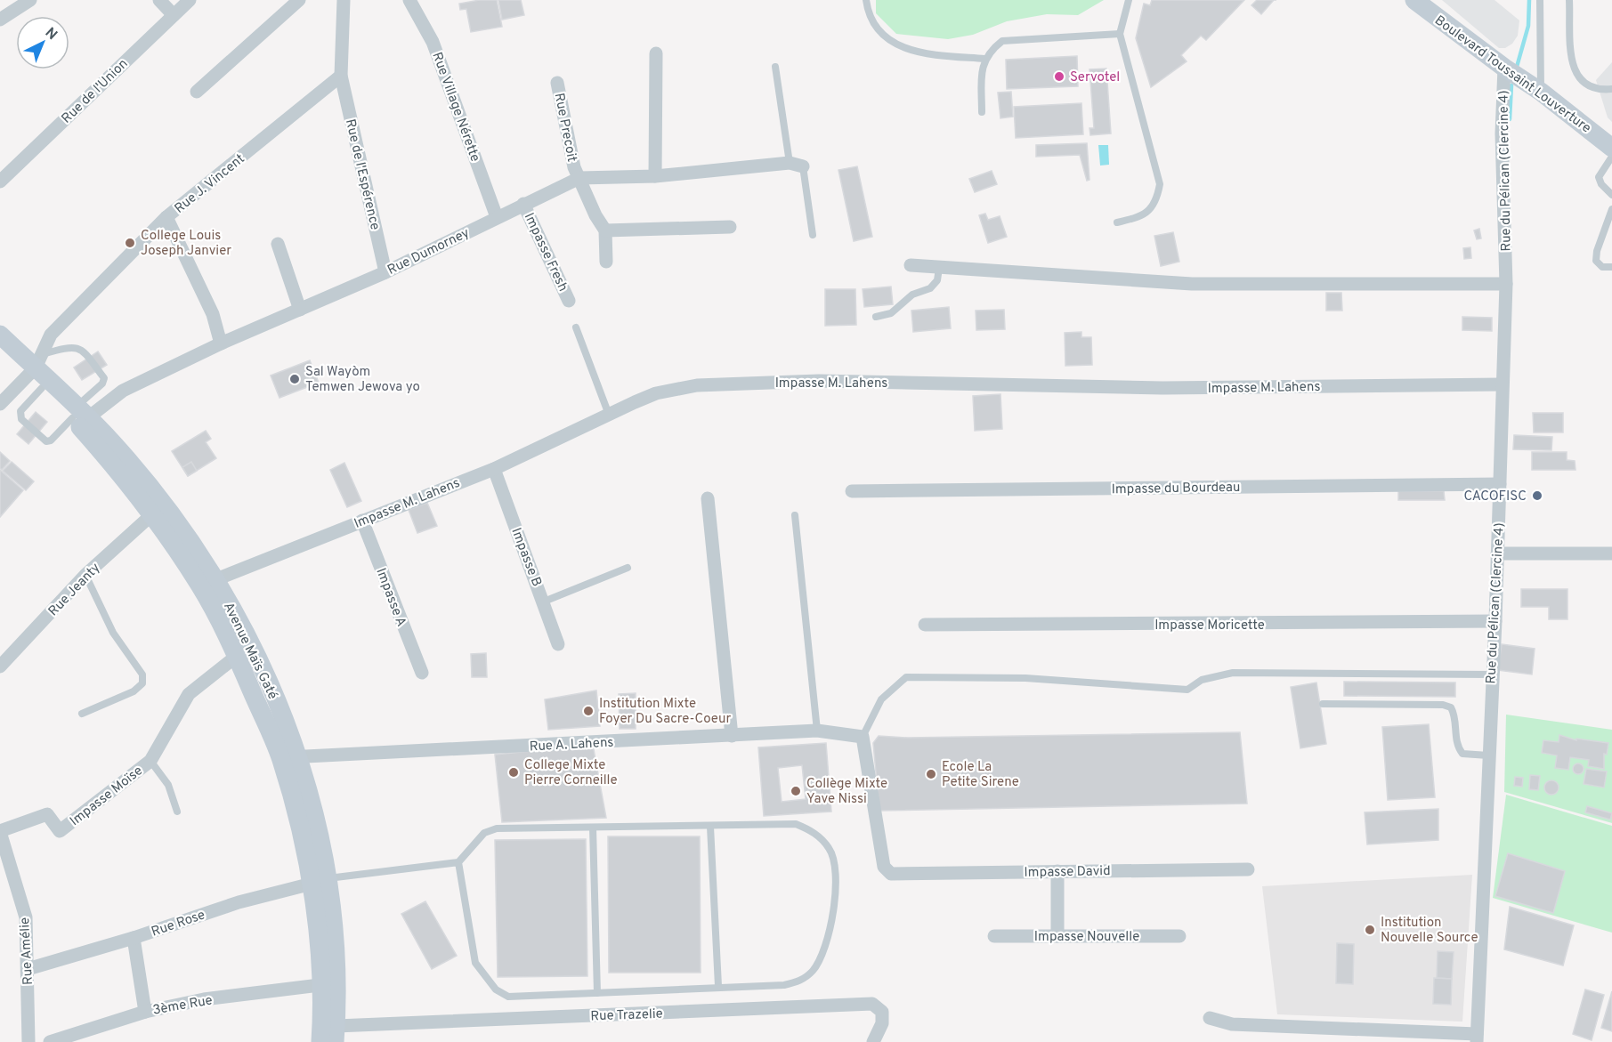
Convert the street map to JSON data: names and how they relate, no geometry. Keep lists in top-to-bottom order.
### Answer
{
  "streets": {
    "main road": ["Boulevard Toussaint Louverture", "Avenue Maïs Gaté"],
    "street": [
      "Rue de l'Union",
      "Rue Village Nérette",
      "Rue Precoit",
      "Rue du Pélican (Clercine 4)",
      "Rue de l'Espérence",
      "Rue J. Vincent",
      "Rue Dumorney",
      "Impasse Fresh",
      "Impasse M. Lahens",
      "Impasse du Bourdeau",
      "Impasse B",
      "Rue Jeanty",
      "Impasse A",
      "Impasse Moricette",
      "Rue A. Lahens",
      "Impasse Moïse",
      "Impasse David",
      "Rue Rose",
      "Impasse Nouvelle",
      "Rue Amélie",
      "3ème Rue",
      "Rue Trazelie"
    ]
  },
  "crossings": [
    ["Boulevard Toussaint Louverture", "Rue du Pélican (Clercine 4)"],
    ["Rue Village Nérette", "Rue Dumorney"],
    ["Rue Precoit", "Rue Dumorney"],
    ["Rue du Pélican (Clercine 4)", "Impasse M. Lahens"],
    ["Rue du Pélican (Clercine 4)", "Impasse du Bourdeau"],
    ["Rue du Pélican (Clercine 4)", "Impasse Moricette"],
    ["Rue de l'Espérence", "Rue J. Vincent"],
    ["Rue de l'Espérence", "Rue Dumorney"],
    ["Rue J. Vincent", "Avenue Maïs Gaté"],
    ["Rue Dumorney", "Impasse Fresh"],
    ["Rue Dumorney", "Avenue Maïs Gaté"],
    ["Impasse M. Lahens", "Impasse B"],
    ["Impasse M. Lahens", "Impasse A"],
    ["Impasse M. Lahens", "Avenue Maïs Gaté"],
    ["Rue Jeanty", "Avenue Maïs Gaté"],
    ["Avenue Maïs Gaté", "Rue A. Lahens"],
    ["Avenue Maïs Gaté", "Impasse Moïse"],
    ["Avenue Maïs Gaté", "Rue Rose"],
    ["Avenue Maïs Gaté", "3ème Rue"],
    ["Avenue Maïs Gaté", "Rue Trazelie"],
    ["Rue A. Lahens", "Impasse David"],
    ["Impasse Moïse", "Rue Amélie"],
    ["Rue Rose", "Rue Amélie"]
  ],
  "places": [
    "Servotel",
    "College Louis Joseph Janvier",
    "Sal Wayòm Temwen Jewova yo",
    "CACOFISC",
    "Institution Mixte Foyer Du Sacre-Coeur",
    "College Mixte Pierre Corneille",
    "Ecole La Petite Sirene",
    "Collège Mixte Yave Nissi",
    "Institution Nouvelle Source"
  ],
  "north": "top right"
}
